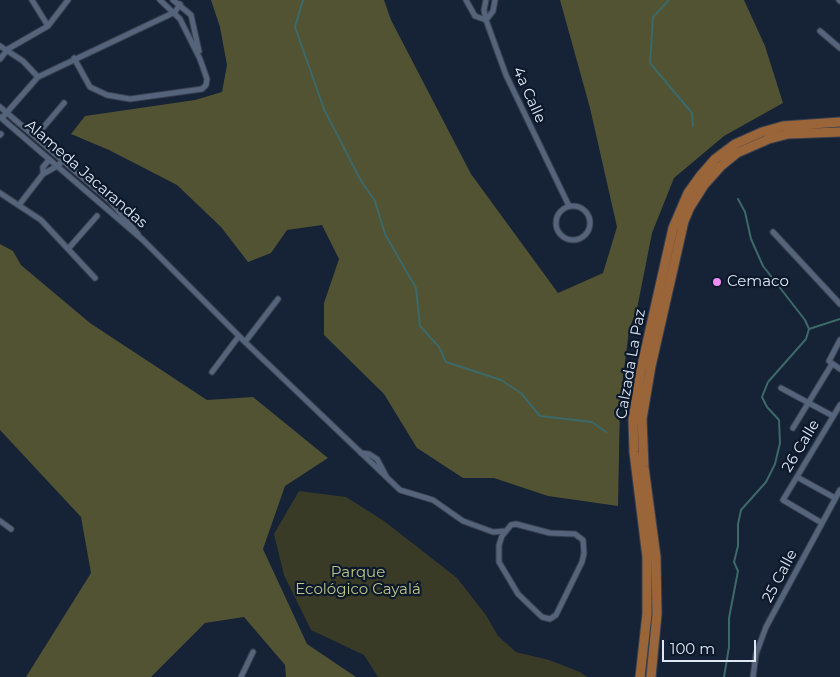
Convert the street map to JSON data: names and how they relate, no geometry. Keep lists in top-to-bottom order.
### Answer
{
  "streets": {
    "main road": ["Calzada La Paz"],
    "street": [
      "4a Calle",
      "Alameda Jacarandas",
      "26 Calle",
      "25 Calle"
    ]
  },
  "crossings": [
    ["26 Calle", "25 Calle"]
  ],
  "parks": ["Parque Ecológico Cayalá"],
  "places": ["Cemaco"],
  "scale_bar": "100 m"
}
